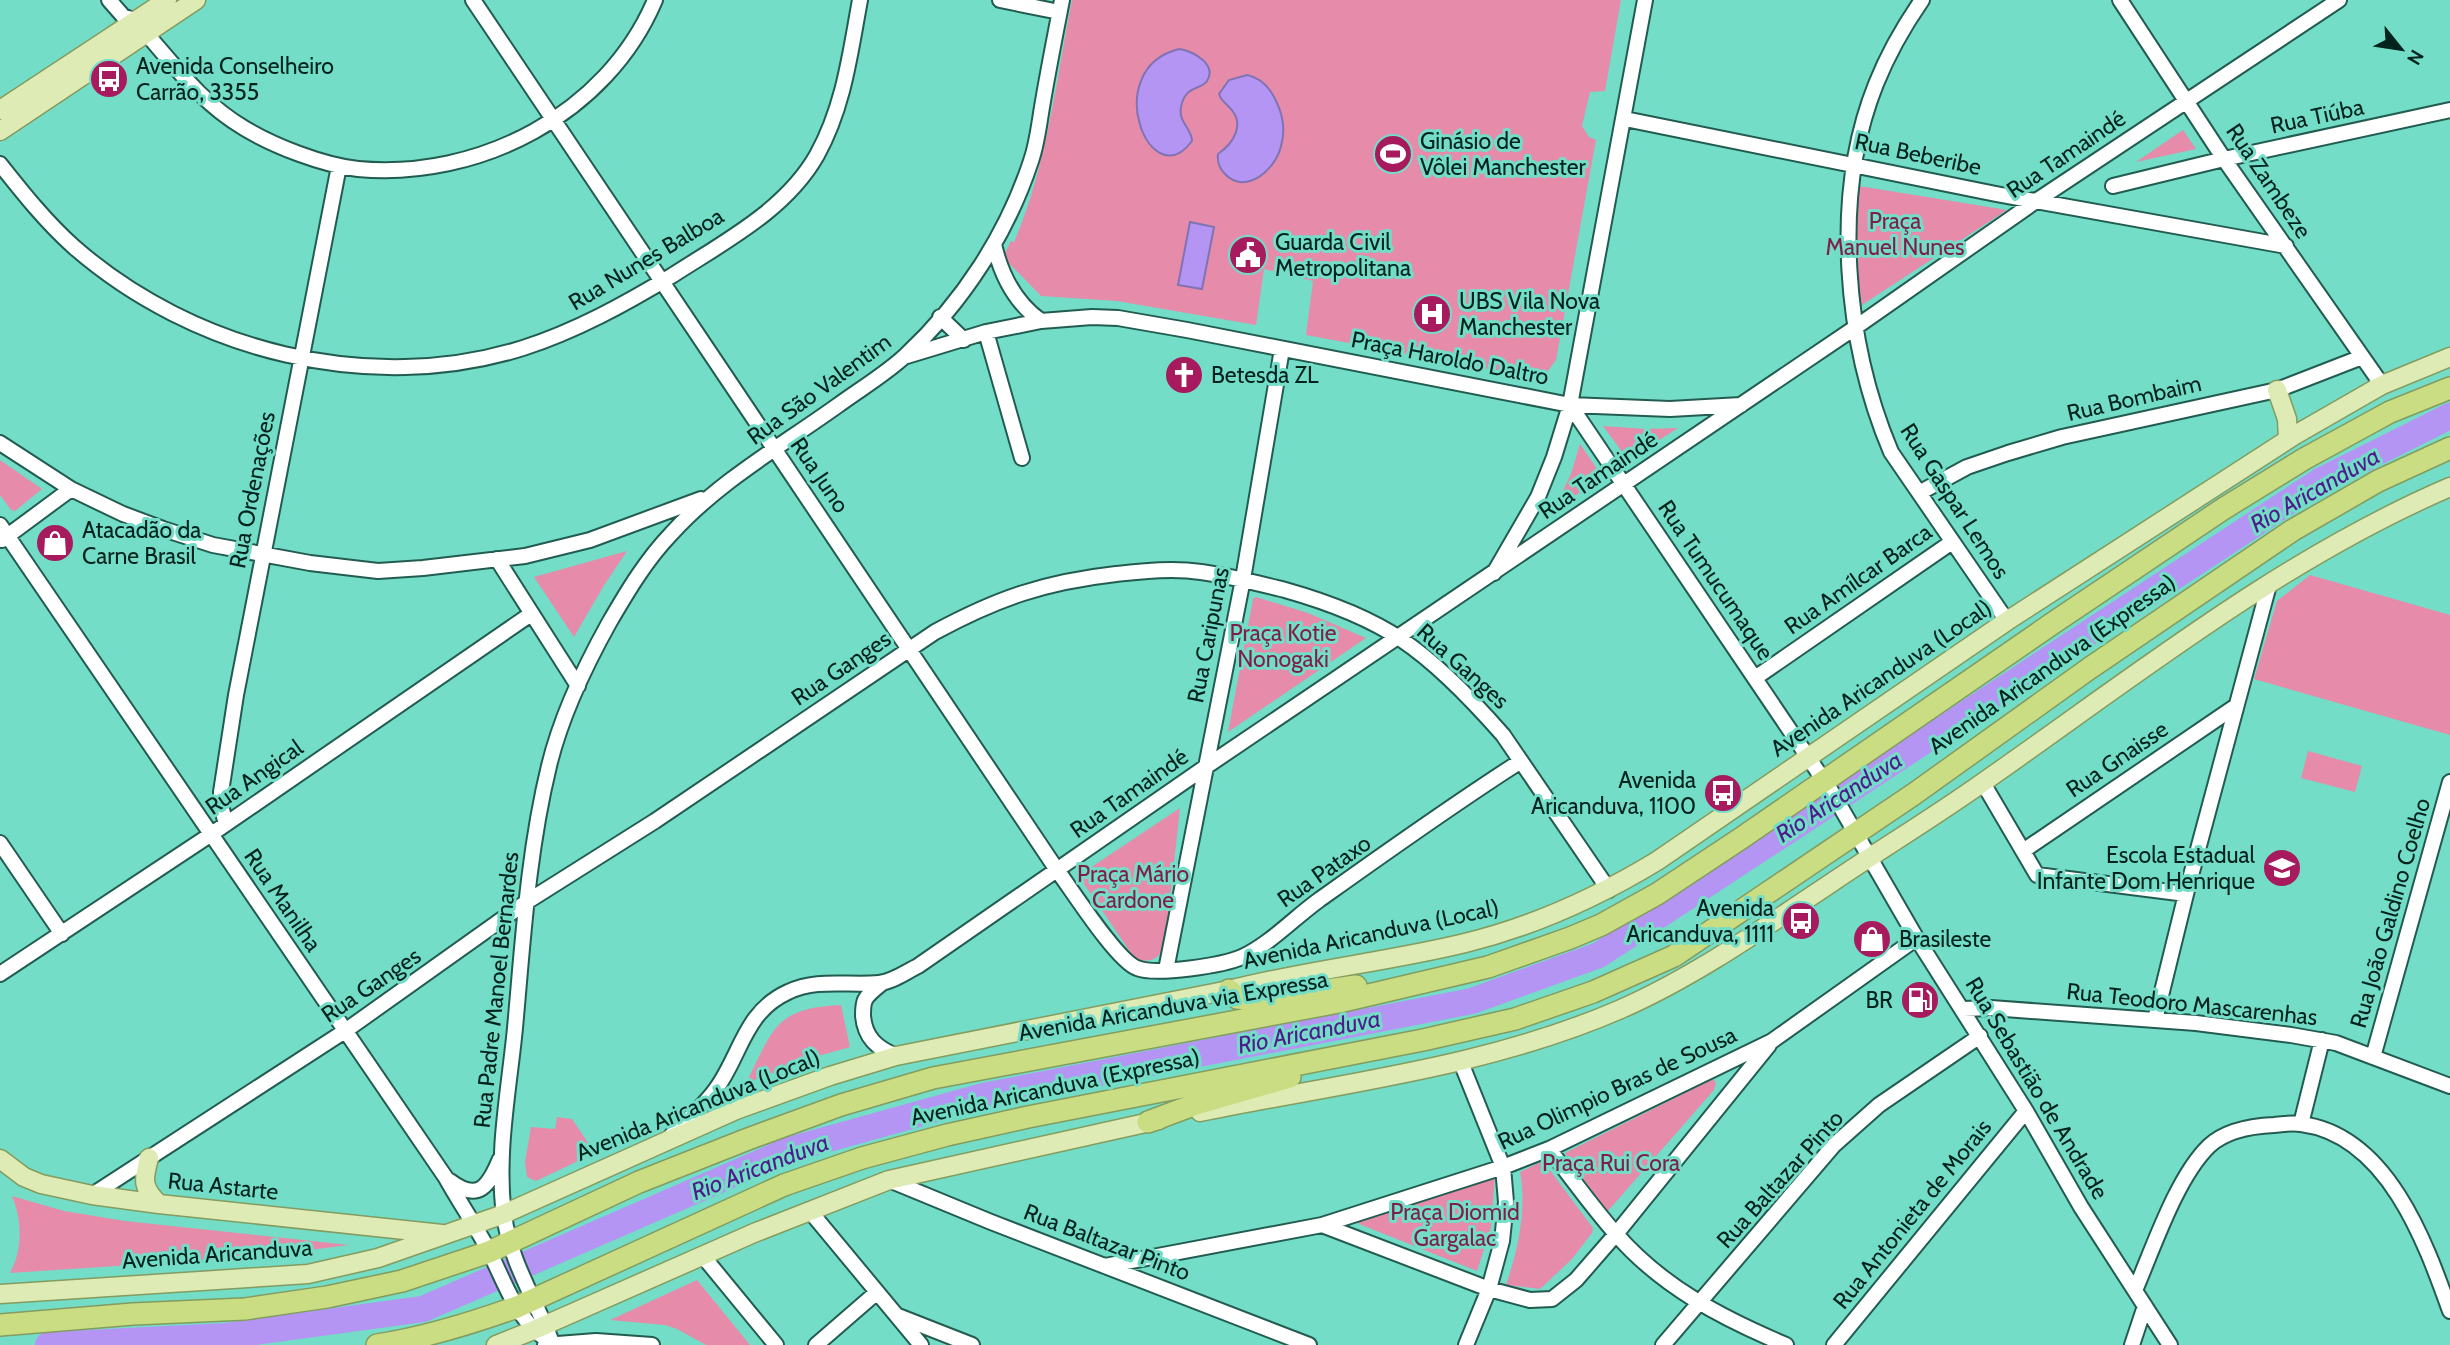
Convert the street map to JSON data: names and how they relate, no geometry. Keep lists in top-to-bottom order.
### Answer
{
  "streets": {
    "highway": ["Avenida Aricanduva (Expressa)", "Avenida Aricanduva via Expressa"],
    "main road": ["Avenida Aricanduva (Local)", "Rua Astarte", "Avenida Aricanduva"],
    "street": [
      "Rua Tiúba",
      "Rua Beberibe",
      "Rua Tamaindé",
      "Rua Zambeze",
      "Rua Nunes Balboa",
      "Praça Haroldo Daltro",
      "Rua São Valentim",
      "Rua Bombaim",
      "Rua Juno",
      "Rua Ordenações",
      "Rua Gaspar Lemos",
      "Rua Amílcar Barca",
      "Rua Tumucumaque",
      "Rua Caripunas",
      "Rua Ganges",
      "Rua Gnaisse",
      "Rua Angical",
      "Rua Pataxo",
      "Rua Manilha",
      "Rua João Galdino Coelho",
      "Rua Padre Manoel Bernardes",
      "Rua Teodoro Mascarenhas",
      "Rua Olimpio Bras de Sousa",
      "Rua Sebastião de Andrade",
      "Rua Baltazar Pinto",
      "Rua Antonieta de Morais"
    ]
  },
  "crossings": [
    ["Rua Tiúba", "Rua Zambeze"],
    ["Rua Beberibe", "Rua Tamaindé"],
    ["Rua Beberibe", "Rua Zambeze"],
    ["Rua Beberibe", "Praça Haroldo Daltro"],
    ["Rua Beberibe", "Rua Gaspar Lemos"],
    ["Rua Tamaindé", "Rua Zambeze"],
    ["Rua Tamaindé", "Rua Juno"],
    ["Rua Tamaindé", "Rua Gaspar Lemos"],
    ["Rua Tamaindé", "Rua Tumucumaque"],
    ["Rua Tamaindé", "Rua Caripunas"],
    ["Rua Tamaindé", "Rua Ganges"],
    ["Rua Zambeze", "Rua Bombaim"],
    ["Rua Zambeze", "Avenida Aricanduva (Local)"],
    ["Rua Nunes Balboa", "Rua Juno"],
    ["Rua Nunes Balboa", "Rua Ordenações"],
    ["Praça Haroldo Daltro", "Rua São Valentim"],
    ["Praça Haroldo Daltro", "Rua Tumucumaque"],
    ["Praça Haroldo Daltro", "Rua Caripunas"],
    ["Rua São Valentim", "Rua Juno"],
    ["Rua São Valentim", "Rua Padre Manoel Bernardes"],
    ["Rua Bombaim", "Rua Gaspar Lemos"],
    ["Rua Juno", "Rua Ganges"],
    ["Rua Juno", "Rua Pataxo"],
    ["Rua Ordenações", "Rua Angical"],
    ["Rua Gaspar Lemos", "Rua Amílcar Barca"],
    ["Rua Gaspar Lemos", "Avenida Aricanduva (Local)"],
    ["Rua Amílcar Barca", "Rua Tumucumaque"],
    ["Rua Tumucumaque", "Avenida Aricanduva (Expressa)"],
    ["Rua Tumucumaque", "Avenida Aricanduva (Local)"],
    ["Rua Tumucumaque", "Avenida Aricanduva via Expressa"],
    ["Rua Tumucumaque", "Rua Sebastião de Andrade"],
    ["Rua Caripunas", "Rua Ganges"],
    ["Rua Caripunas", "Rua Pataxo"],
    ["Avenida Aricanduva (Expressa)", "Rua Manilha"],
    ["Avenida Aricanduva (Expressa)", "Rua Padre Manoel Bernardes"],
    ["Avenida Aricanduva (Expressa)", "Avenida Aricanduva via Expressa"],
    ["Avenida Aricanduva (Expressa)", "Rua Sebastião de Andrade"],
    ["Rua Ganges", "Avenida Aricanduva (Local)"],
    ["Rua Ganges", "Rua Pataxo"],
    ["Rua Ganges", "Rua Manilha"],
    ["Rua Ganges", "Rua Padre Manoel Bernardes"],
    ["Rua Ganges", "Rua Astarte"],
    ["Avenida Aricanduva (Local)", "Rua Manilha"],
    ["Avenida Aricanduva (Local)", "Rua Padre Manoel Bernardes"],
    ["Avenida Aricanduva (Local)", "Avenida Aricanduva"],
    ["Rua Angical", "Rua Manilha"],
    ["Rua Manilha", "Rua Padre Manoel Bernardes"],
    ["Rua Manilha", "Avenida Aricanduva"],
    ["Rua João Galdino Coelho", "Rua Teodoro Mascarenhas"],
    ["Rua Padre Manoel Bernardes", "Avenida Aricanduva via Expressa"],
    ["Rua Teodoro Mascarenhas", "Rua Sebastião de Andrade"],
    ["Avenida Aricanduva via Expressa", "Rua Sebastião de Andrade"],
    ["Rua Olimpio Bras de Sousa", "Rua Sebastião de Andrade"],
    ["Rua Olimpio Bras de Sousa", "Rua Baltazar Pinto"],
    ["Rua Sebastião de Andrade", "Rua Baltazar Pinto"],
    ["Rua Sebastião de Andrade", "Rua Antonieta de Morais"],
    ["Rua Astarte", "Avenida Aricanduva"]
  ],
  "water": ["Rio Aricanduva"],
  "parks": [
    "Praça Manuel Nunes",
    "Praça Kotie Nonogaki",
    "Praça Mário Cardone",
    "Praça Rui Cora",
    "Praça Diomid Gargalac"
  ],
  "places": {
    "bus stop": ["Avenida Conselheiro Carrão, 3355", "Avenida Aricanduva, 1100", "Avenida Aricanduva, 1111"],
    "sports": ["Ginásio de Vôlei Manchester"],
    "public building": ["Guarda Civil Metropolitana"],
    "hospital": ["UBS Vila Nova Manchester"],
    "church": ["Betesda ZL"],
    "shop": ["Atacadão da Carne Brasil", "Brasileste"],
    "school or university": ["Escola Estadual Infante Dom Henrique"],
    "fuel station": ["BR"]
  },
  "north": "bottom right"
}
